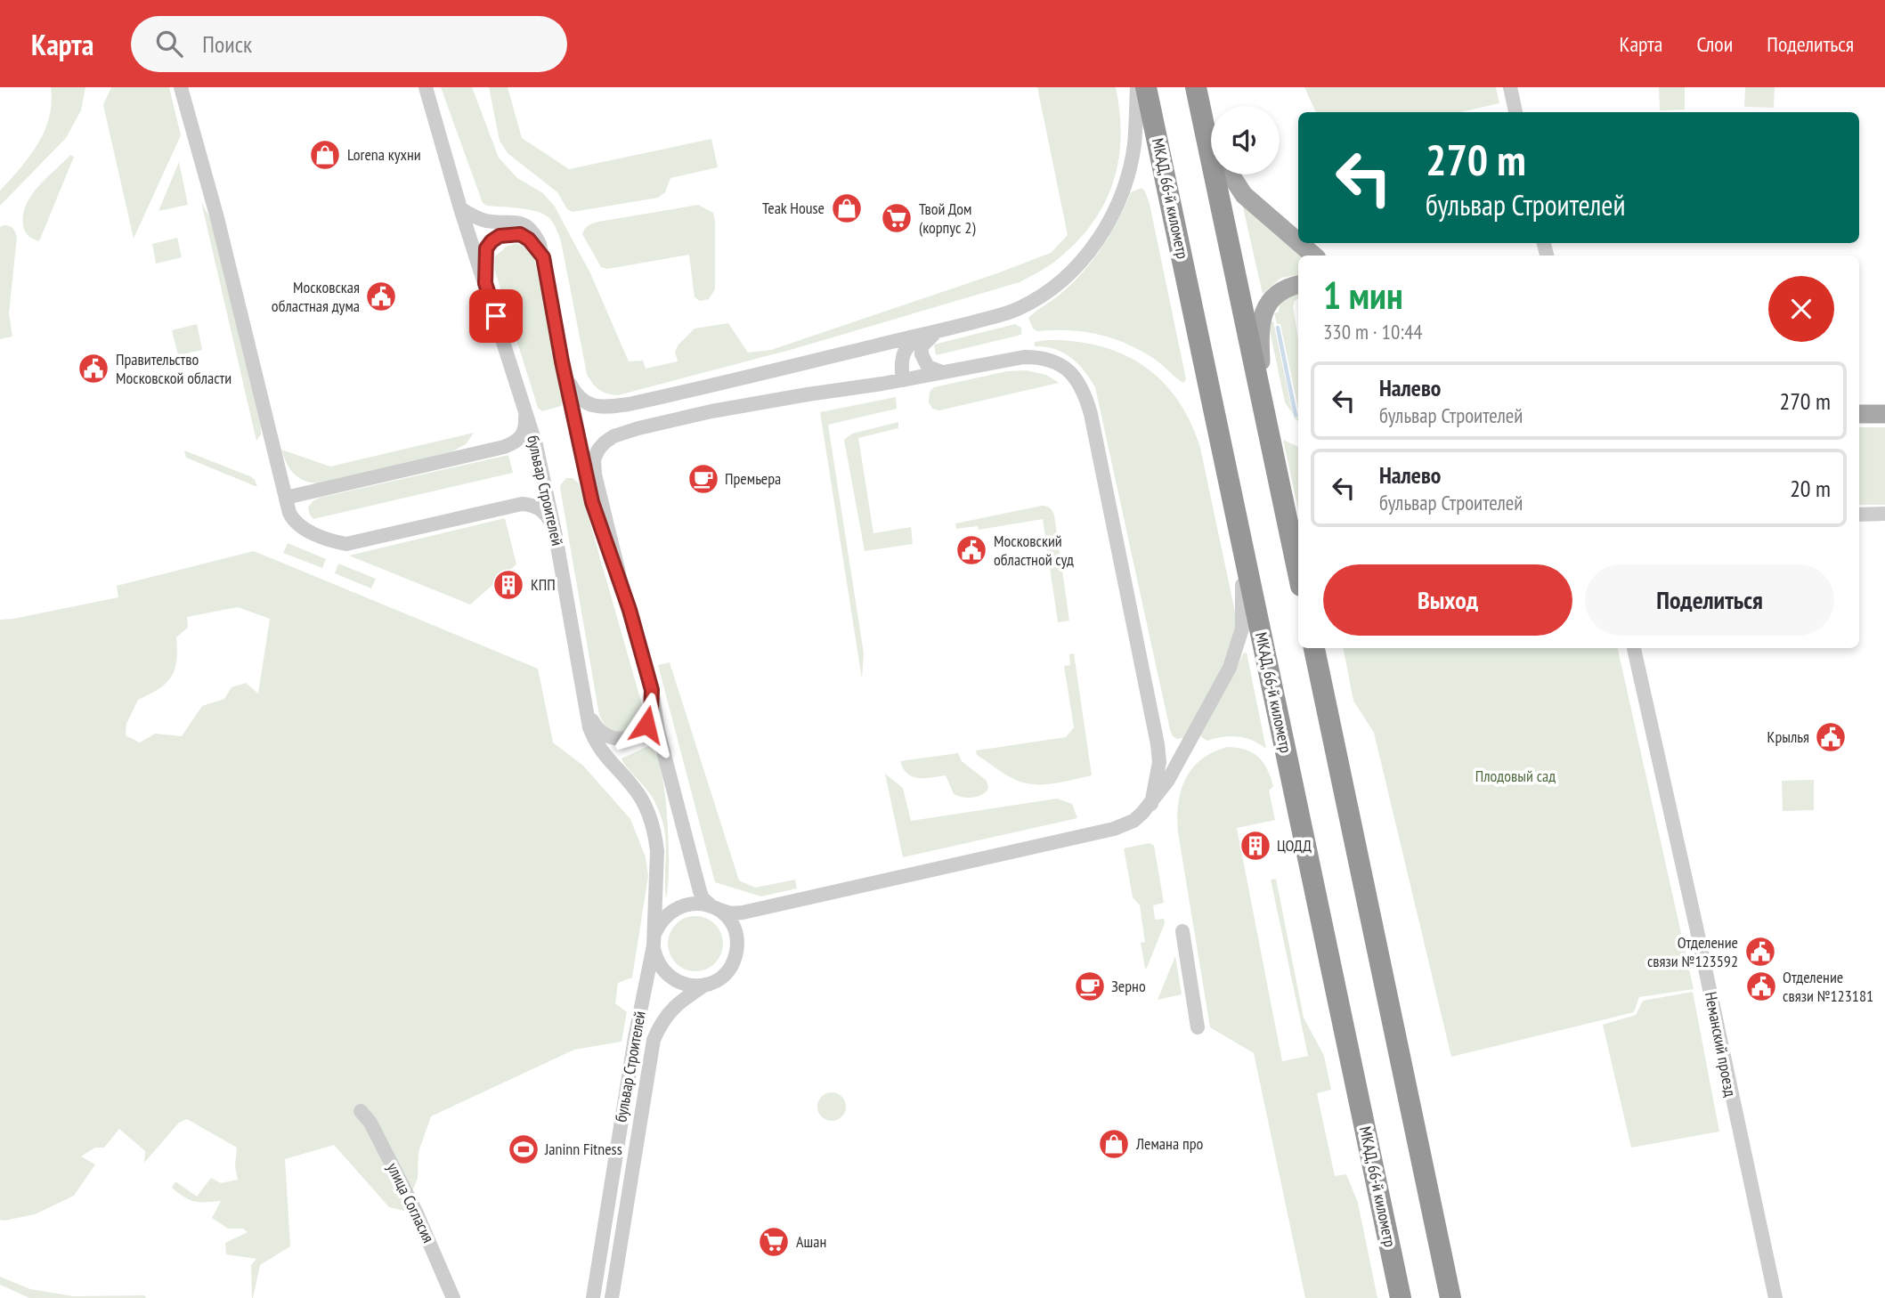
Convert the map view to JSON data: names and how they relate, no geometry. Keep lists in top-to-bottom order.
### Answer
{
  "streets": {
    "highway": ["МКАД, 66-й километр"],
    "street": ["бульвар Строителей", "Неманский проезд", "улица Согласия"]
  },
  "parks": ["Плодовый сад"],
  "places": {
    "shop": ["Lorena кухни", "Teak House", "Лемана про"],
    "supermarket": ["Твой Дом (корпус 2)", "Ашан"],
    "public building": [
      "Московская областная дума",
      "Правительство Московской области",
      "Московский областной суд",
      "Крылья",
      "Отделение связи №123592",
      "Отделение связи №123181"
    ],
    "cafe": ["Премьера", "Зерно"],
    "building": ["КПП", "ЦОДД"],
    "sports": ["Janinn Fitness"]
  },
  "page": {
    "header": "Карта",
    "search": "Поиск",
    "nav": ["Карта", "Слои", "Поделиться"],
    "turn": ["270 m", "бульвар Строителей"],
    "heading": ["1 мин", "330 m · 10:44"],
    "list": [
      {
        "name": "Налево",
        "note": "бульвар Строителей",
        "value": "270 m"
      },
      {
        "name": "Налево",
        "note": "бульвар Строителей",
        "value": "20 m"
      }
    ],
    "buttons": ["Выход", "Поделиться"]
  }
}
